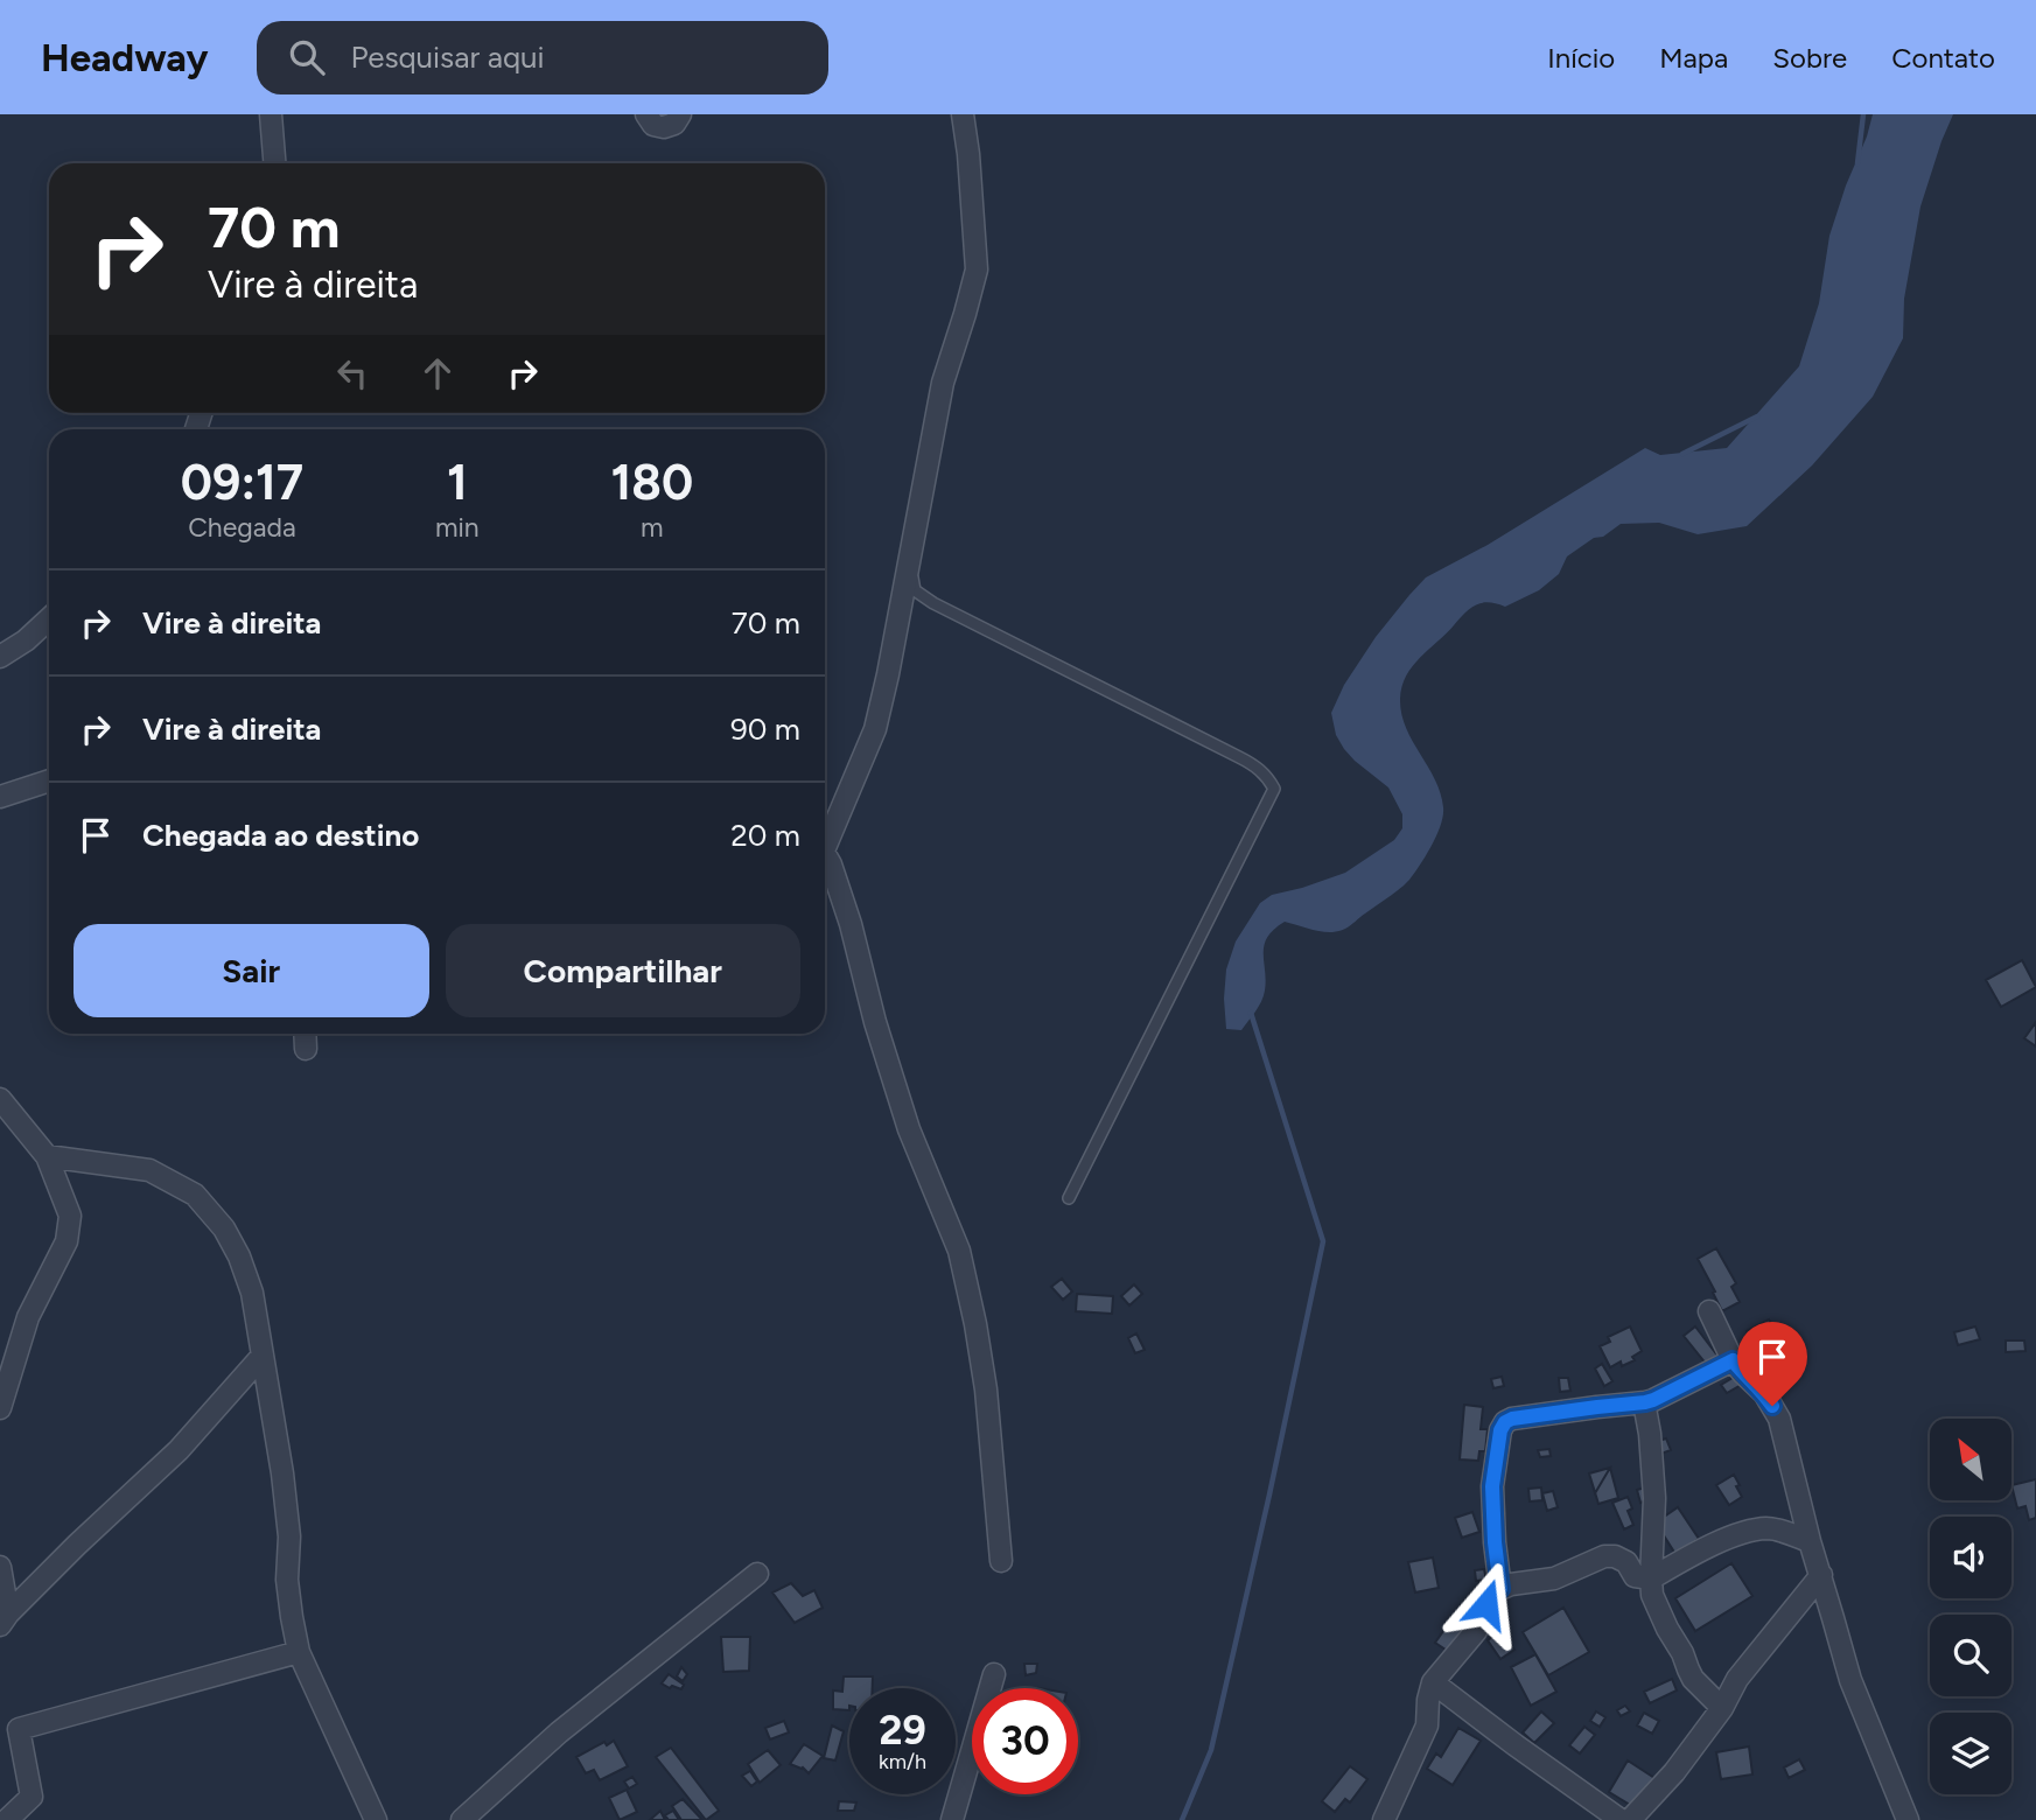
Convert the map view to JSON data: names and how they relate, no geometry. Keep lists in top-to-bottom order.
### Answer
{
  "north": "top left",
  "page": {
    "header": "Headway",
    "search": "Pesquisar aqui",
    "nav": [
      "Início",
      "Mapa",
      "Sobre",
      "Contato"
    ],
    "turn": ["70 m", "Vire à direita"],
    "eta": [
      "09:17",
      "Chegada",
      "1",
      "min",
      "180",
      "m"
    ],
    "list": [
      {
        "name": "Vire à direita",
        "value": "70 m"
      },
      {
        "name": "Vire à direita",
        "value": "90 m"
      },
      {
        "name": "Chegada ao destino",
        "value": "20 m"
      }
    ],
    "buttons": ["Sair", "Compartilhar"],
    "speed": "29 km/h",
    "limit": "30"
  }
}
